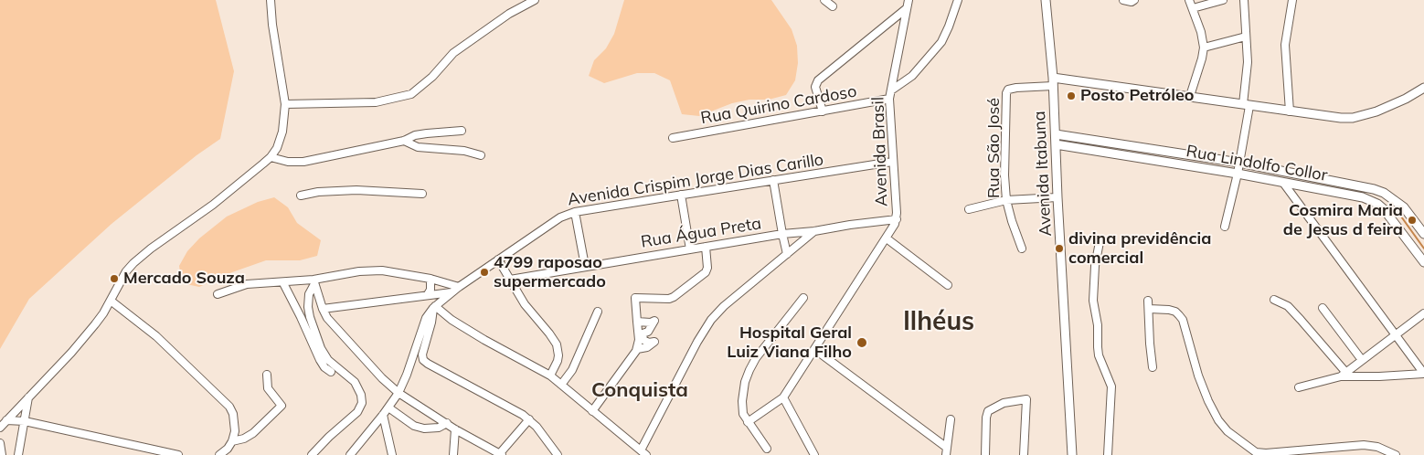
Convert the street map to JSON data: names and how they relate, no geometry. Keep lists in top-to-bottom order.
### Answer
{
  "streets": {
    "main road": ["Rua Lindolfo Collor", "Avenida Itabuna"],
    "street": [
      "Rua Quirino Cardoso",
      "Rua São José",
      "Avenida Brasil",
      "Avenida Crispim Jorge Dias Carillo",
      "Rua Água Preta"
    ]
  },
  "crossings": [
    ["Rua Quirino Cardoso", "Avenida Brasil"],
    ["Rua São José", "Avenida Itabuna"],
    ["Avenida Brasil", "Avenida Crispim Jorge Dias Carillo"],
    ["Avenida Brasil", "Rua Água Preta"],
    ["Rua Lindolfo Collor", "Avenida Itabuna"]
  ],
  "districts": ["Ilhéus", "Conquista"],
  "places": [
    "Posto Petróleo",
    "Cosmira Maria de Jesus d feira",
    "divina previdência comercial",
    "4799 raposao supermercado",
    "Mercado Souza",
    "Hospital Geral Luiz Viana Filho"
  ]
}
